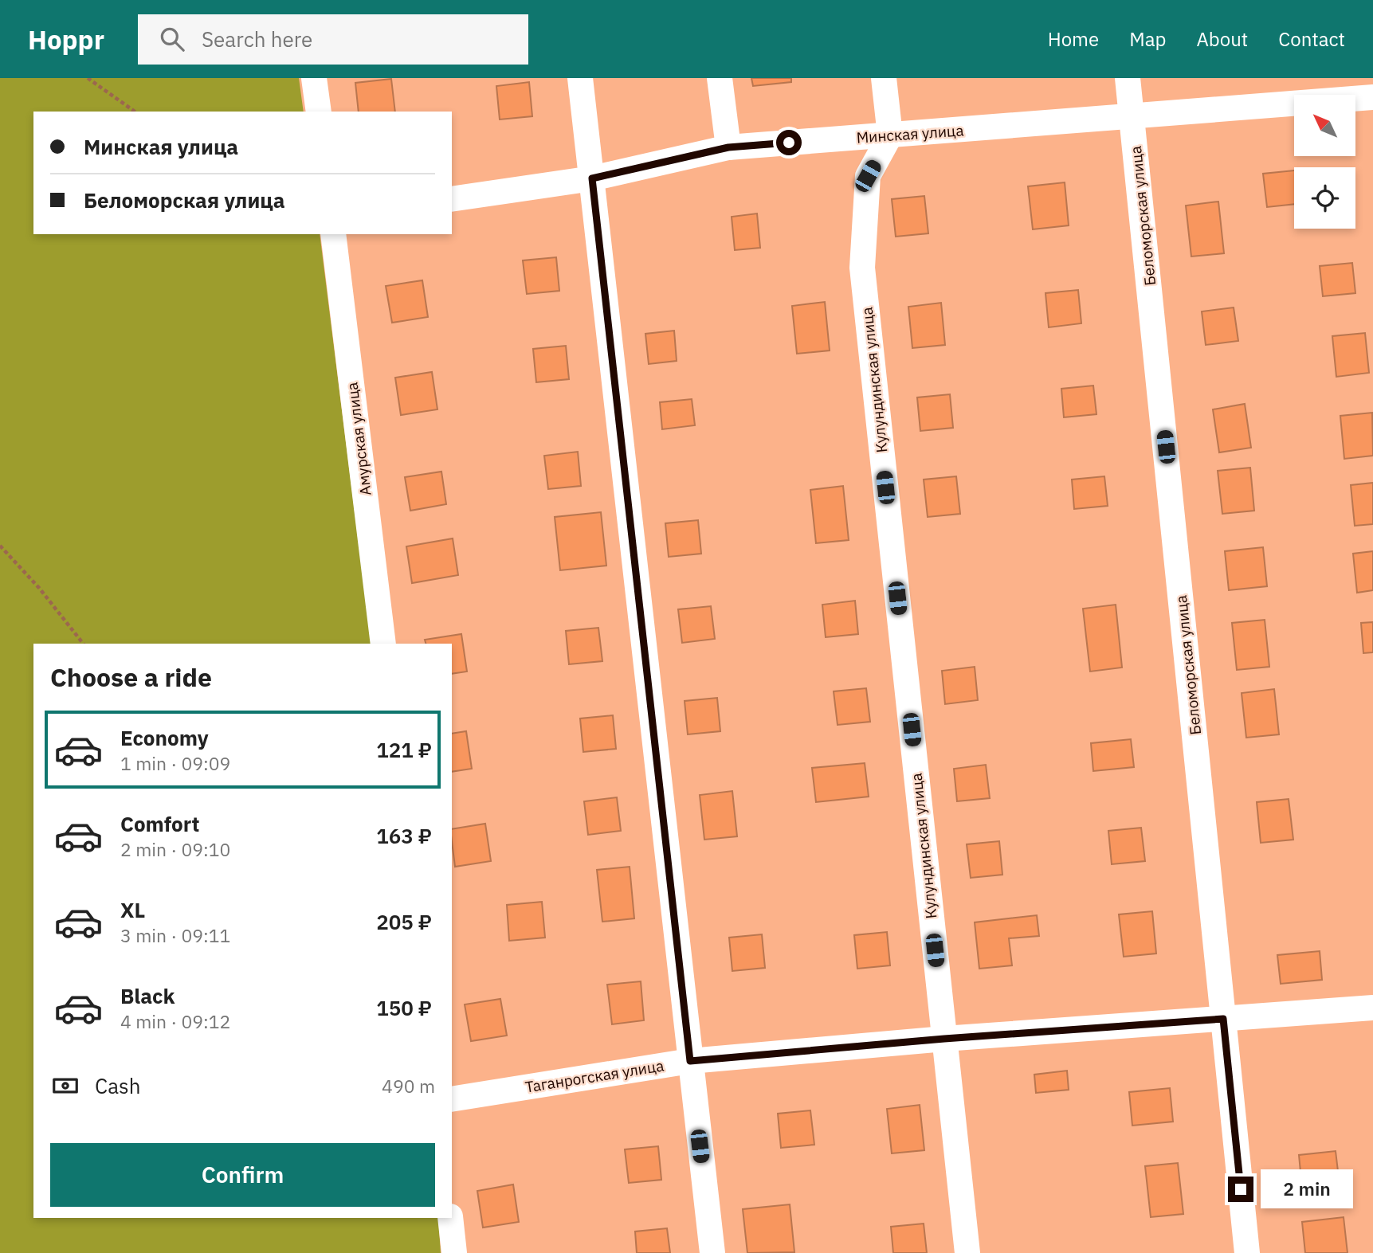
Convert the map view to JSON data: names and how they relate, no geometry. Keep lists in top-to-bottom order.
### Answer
{
  "streets": {
    "street": [
      "Минская улица",
      "Беломорская улица",
      "Кулундинская улица",
      "Амурская улица",
      "Таганрогская улица"
    ]
  },
  "crossings": [
    ["Минская улица", "Беломорская улица"],
    ["Минская улица", "Кулундинская улица"],
    ["Беломорская улица", "Таганрогская улица"],
    ["Кулундинская улица", "Таганрогская улица"]
  ],
  "north": "top left",
  "page": {
    "header": "Hoppr",
    "search": "Search here",
    "nav": [
      "Home",
      "Map",
      "About",
      "Contact"
    ],
    "banner": ["Минская улица", "Беломорская улица"],
    "heading": "Choose a ride",
    "list": [
      {
        "name": "Economy",
        "note": "1 min · 09:09",
        "value": "121 ₽"
      },
      {
        "name": "Comfort",
        "note": "2 min · 09:10",
        "value": "163 ₽"
      },
      {
        "name": "XL",
        "note": "3 min · 09:11",
        "value": "205 ₽"
      },
      {
        "name": "Black",
        "note": "4 min · 09:12",
        "value": "150 ₽"
      }
    ],
    "pay": ["Cash", "490 m"],
    "buttons": "Confirm",
    "bubble": "2 min"
  }
}
